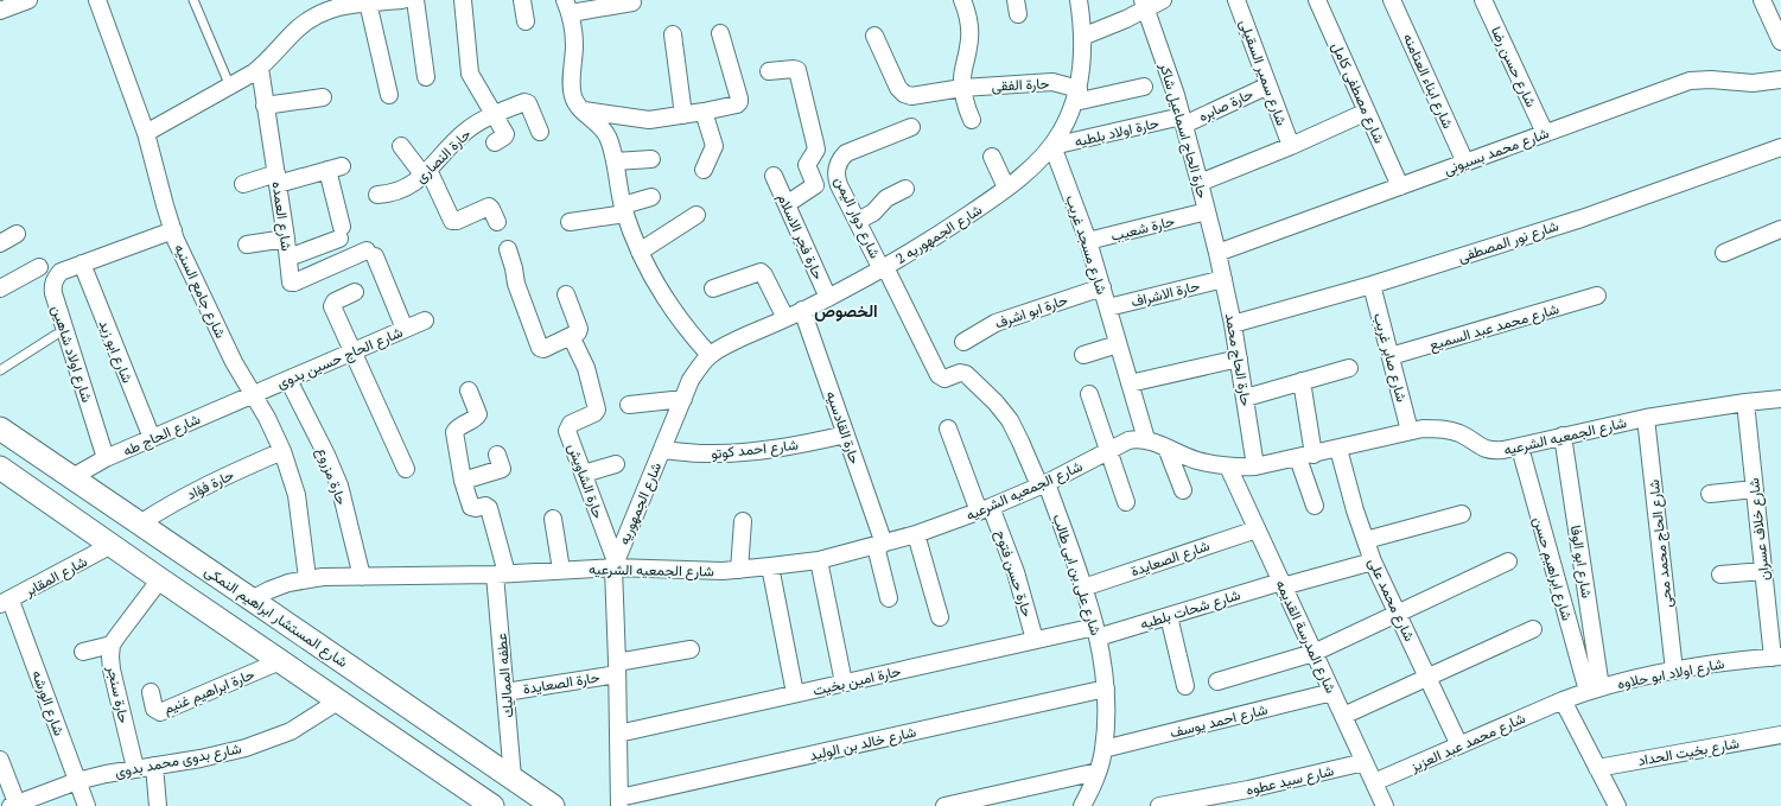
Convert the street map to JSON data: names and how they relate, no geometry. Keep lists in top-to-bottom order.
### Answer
{
  "streets": {
    "main road": ["شارع المستشار ابراهيم النمكى"],
    "street": [
      "شارع حسن رضا",
      "شارع سمير السقيلى",
      "شارع ابناء العتامنه",
      "حارة الفقى",
      "شارع مصطفى كامل",
      "حارة صابره",
      "حارة الحاج اسماعيل شاكر",
      "حارة اولاد بلطيه",
      "شارع محمد بسيونى",
      "حارة النصارى",
      "شارع العمده",
      "شارع دوار اليمن",
      "حارة شعيب",
      "شارع الجمهوريه 2",
      "حارة فجر الاسلام",
      "شارع نور المصطفى",
      "شارع مسجد غريب",
      "شارع جامع السنيه",
      "حارة الاشراف",
      "حارة ابو اشرف",
      "شارع محمد عبد السميع",
      "شارع ابو زيد",
      "شارع اولاد شاهين",
      "شارع الحاج حسين بدوى",
      "شارع صابر غريب",
      "حارة الحاج محمد",
      "حارة القادسيه",
      "شارع الحاج طه",
      "شارع الجمعيه الشرعيه",
      "شارع احمد كوتو",
      "حارة مزروع",
      "حارة الشاويش",
      "حارة فؤاد",
      "شارع الجمهوريه",
      "شارع خلاف عسران",
      "شارع الحاج محمد محى",
      "شارع الصعايدة",
      "شارع ابو الوفا",
      "شارع ابراهيم حسن",
      "حارة حسن فتوح",
      "شارع على بن ابى طالب",
      "شارع المقابر",
      "شارع محمد على",
      "شارع شحات بلطيه",
      "شارع المدرسة القديمه",
      "شارع اولاد ابو حلاوه",
      "عطفه المماليك",
      "حارة امين بخيت",
      "حارة الصعايدة",
      "حارة ابراهيم غنيم",
      "حارة سنجر",
      "شارع الورشه",
      "شارع احمد يوسف",
      "شارع محمد عبد العزيز",
      "شارع خالد بن الوليد",
      "شارع بخيت الحداد",
      "شارع بدوى محمد بدوى",
      "شارع سيد عطوه"
    ]
  },
  "crossings": [
    ["شارع حسن رضا", "شارع محمد بسيونى"],
    ["شارع سمير السقيلى", "حارة صابره"],
    ["شارع ابناء العتامنه", "شارع محمد بسيونى"],
    ["حارة الفقى", "شارع الجمهوريه 2"],
    ["شارع مصطفى كامل", "شارع محمد بسيونى"],
    ["حارة صابره", "حارة الحاج اسماعيل شاكر"],
    ["حارة صابره", "حارة اولاد بلطيه"],
    ["حارة الحاج اسماعيل شاكر", "حارة اولاد بلطيه"],
    ["حارة الحاج اسماعيل شاكر", "شارع محمد بسيونى"],
    ["حارة الحاج اسماعيل شاكر", "حارة الحاج محمد"],
    ["حارة اولاد بلطيه", "شارع الجمهوريه 2"],
    ["حارة اولاد بلطيه", "شارع مسجد غريب"],
    ["شارع محمد بسيونى", "حارة الحاج محمد"],
    ["شارع العمده", "شارع الحاج حسين بدوى"],
    ["شارع دوار اليمن", "شارع الجمهوريه 2"],
    ["شارع دوار اليمن", "شارع الجمعيه الشرعيه"],
    ["شارع دوار اليمن", "شارع على بن ابى طالب"],
    ["حارة شعيب", "شارع مسجد غريب"],
    ["شارع الجمهوريه 2", "حارة فجر الاسلام"],
    ["شارع الجمهوريه 2", "شارع مسجد غريب"],
    ["شارع الجمهوريه 2", "حارة القادسيه"],
    ["شارع الجمهوريه 2", "شارع الجمهوريه"],
    ["شارع نور المصطفى", "شارع صابر غريب"],
    ["شارع نور المصطفى", "حارة الحاج محمد"],
    ["شارع مسجد غريب", "حارة الاشراف"],
    ["شارع مسجد غريب", "حارة ابو اشرف"],
    ["شارع مسجد غريب", "شارع الجمعيه الشرعيه"],
    ["شارع جامع السنيه", "شارع اولاد شاهين"],
    ["شارع جامع السنيه", "شارع الحاج حسين بدوى"],
    ["شارع جامع السنيه", "شارع الحاج طه"],
    ["شارع جامع السنيه", "شارع الجمعيه الشرعيه"],
    ["شارع جامع السنيه", "حارة فؤاد"],
    ["حارة الاشراف", "حارة الحاج محمد"],
    ["شارع محمد عبد السميع", "شارع صابر غريب"],
    ["شارع ابو زيد", "شارع اولاد شاهين"],
    ["شارع ابو زيد", "شارع الحاج طه"],
    ["شارع اولاد شاهين", "شارع الحاج طه"],
    ["شارع الحاج حسين بدوى", "شارع الحاج طه"],
    ["شارع الحاج حسين بدوى", "حارة مزروع"],
    ["شارع صابر غريب", "شارع الجمعيه الشرعيه"],
    ["حارة الحاج محمد", "شارع الجمعيه الشرعيه"],
    ["حارة القادسيه", "شارع الجمعيه الشرعيه"],
    ["حارة القادسيه", "شارع احمد كوتو"],
    ["شارع الحاج طه", "شارع المستشار ابراهيم النمكى"],
    ["شارع الجمعيه الشرعيه", "حارة مزروع"],
    ["شارع الجمعيه الشرعيه", "حارة الشاويش"],
    ["شارع الجمعيه الشرعيه", "شارع الجمهوريه"],
    ["شارع الجمعيه الشرعيه", "شارع خلاف عسران"],
    ["شارع الجمعيه الشرعيه", "شارع الحاج محمد محى"],
    ["شارع الجمعيه الشرعيه", "شارع ابو الوفا"],
    ["شارع الجمعيه الشرعيه", "شارع ابراهيم حسن"],
    ["شارع الجمعيه الشرعيه", "حارة حسن فتوح"],
    ["شارع الجمعيه الشرعيه", "شارع على بن ابى طالب"],
    ["شارع الجمعيه الشرعيه", "شارع محمد على"],
    ["شارع الجمعيه الشرعيه", "شارع المستشار ابراهيم النمكى"],
    ["شارع الجمعيه الشرعيه", "شارع المدرسة القديمه"],
    ["شارع الجمعيه الشرعيه", "عطفه المماليك"],
    ["شارع احمد كوتو", "شارع الجمهوريه"],
    ["حارة الشاويش", "شارع الجمهوريه"],
    ["حارة فؤاد", "شارع المستشار ابراهيم النمكى"],
    ["شارع الجمهوريه", "حارة امين بخيت"],
    ["شارع الجمهوريه", "حارة الصعايدة"],
    ["شارع الجمهوريه", "شارع خالد بن الوليد"],
    ["شارع خلاف عسران", "شارع اولاد ابو حلاوه"],
    ["شارع الحاج محمد محى", "شارع اولاد ابو حلاوه"],
    ["شارع الصعايدة", "شارع على بن ابى طالب"],
    ["شارع الصعايدة", "شارع المدرسة القديمه"],
    ["شارع ابو الوفا", "شارع ابراهيم حسن"],
    ["شارع ابو الوفا", "شارع اولاد ابو حلاوه"],
    ["شارع ابراهيم حسن", "شارع اولاد ابو حلاوه"],
    ["حارة حسن فتوح", "حارة امين بخيت"],
    ["شارع على بن ابى طالب", "شارع شحات بلطيه"],
    ["شارع على بن ابى طالب", "حارة امين بخيت"],
    ["شارع على بن ابى طالب", "شارع احمد يوسف"],
    ["شارع على بن ابى طالب", "شارع خالد بن الوليد"],
    ["شارع المقابر", "شارع الورشه"],
    ["شارع محمد على", "شارع شحات بلطيه"],
    ["شارع محمد على", "شارع محمد عبد العزيز"],
    ["شارع شحات بلطيه", "شارع المدرسة القديمه"],
    ["شارع شحات بلطيه", "حارة امين بخيت"],
    ["شارع المستشار ابراهيم النمكى", "عطفه المماليك"],
    ["شارع المدرسة القديمه", "شارع احمد يوسف"],
    ["شارع المدرسة القديمه", "شارع محمد عبد العزيز"],
    ["شارع المدرسة القديمه", "شارع سيد عطوه"],
    ["شارع اولاد ابو حلاوه", "شارع محمد عبد العزيز"],
    ["عطفه المماليك", "حارة الصعايدة"],
    ["حارة سنجر", "شارع بدوى محمد بدوى"],
    ["شارع الورشه", "شارع بدوى محمد بدوى"]
  ],
  "districts": ["الخصوص"]
}
